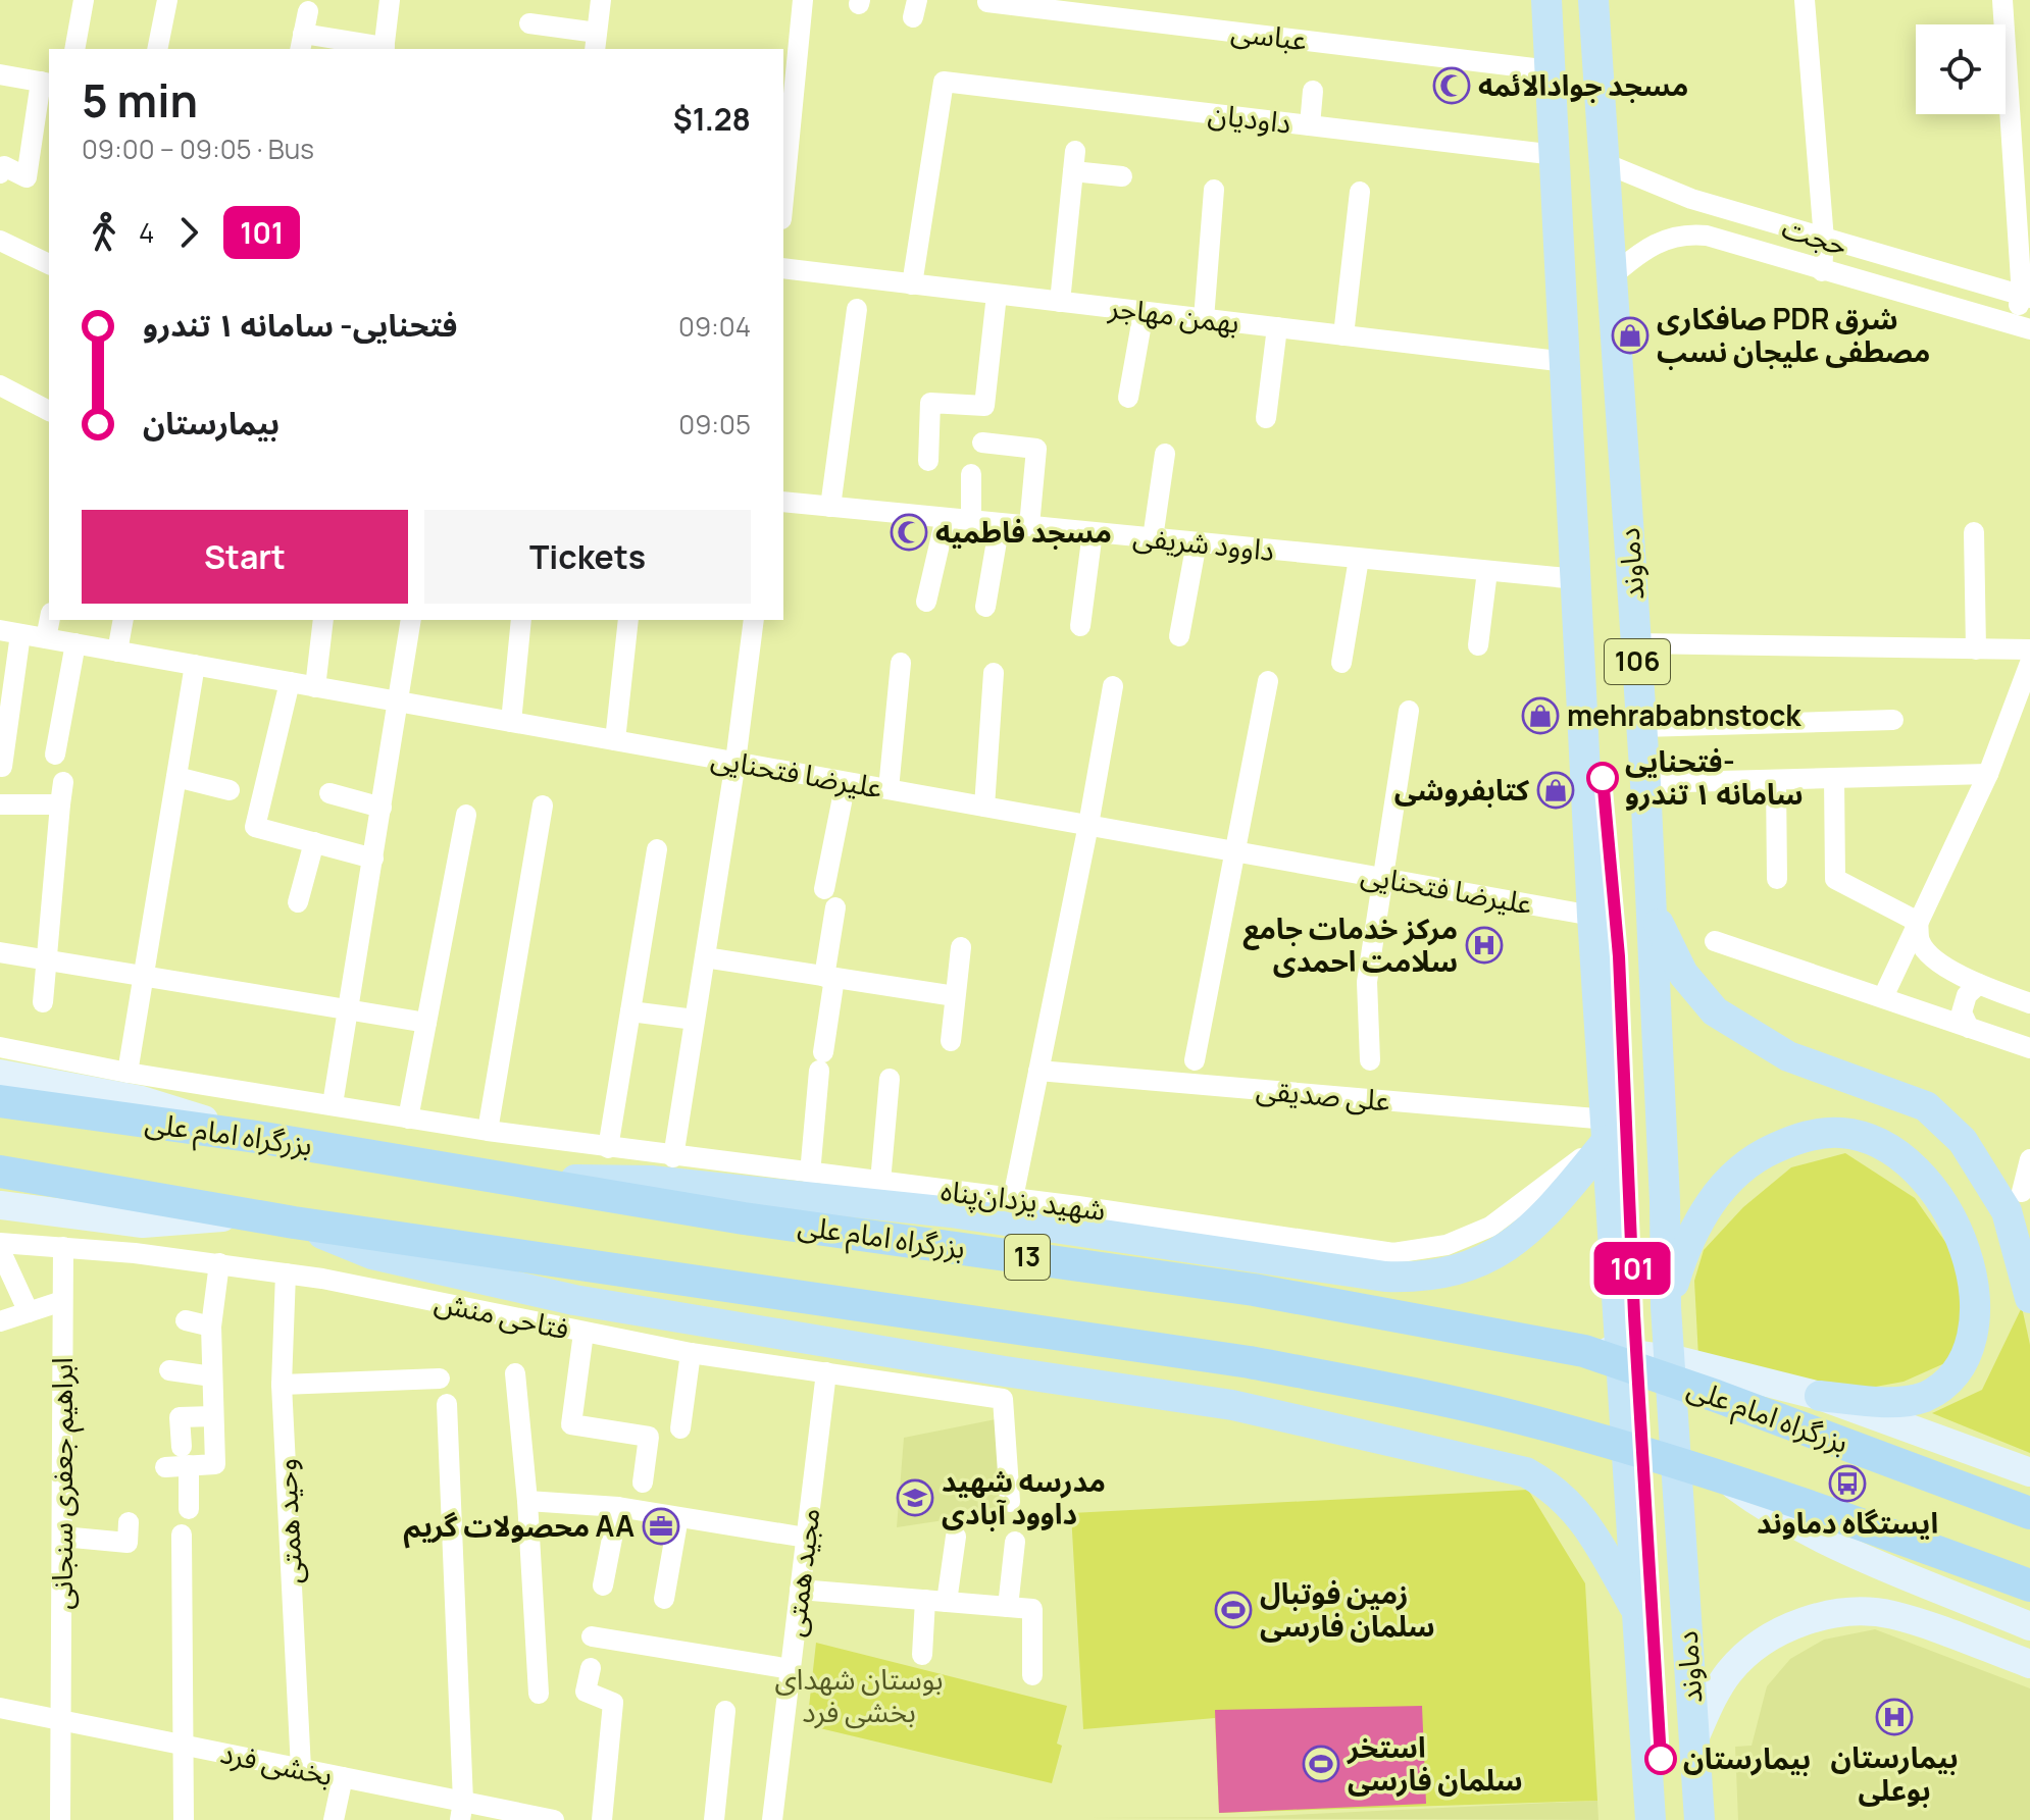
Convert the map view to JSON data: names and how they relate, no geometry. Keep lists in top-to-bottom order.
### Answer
{
  "streets": {
    "highway": ["بزرگراه امام علی", "13"],
    "main road": ["دماوند", "106"],
    "street": [
      "عباسی",
      "داودیان",
      "حجت",
      "بهمن مهاجر",
      "داوود شریفی",
      "علیرضا فتحنایی",
      "علی صدیقی",
      "شهید یزدان‌پناه",
      "فتاحی منش",
      "ابراهیم جعفری سنجانی",
      "وحید همتی",
      "مجید همتی",
      "بخشی فرد"
    ]
  },
  "crossings": [
    ["عباسی", "دماوند"],
    ["داودیان", "بهمن مهاجر"],
    ["داودیان", "دماوند"],
    ["حجت", "دماوند"],
    ["بهمن مهاجر", "دماوند"],
    ["داوود شریفی", "دماوند"],
    ["دماوند", "علیرضا فتحنایی"],
    ["دماوند", "علی صدیقی"],
    ["دماوند", "شهید یزدان‌پناه"],
    ["علی صدیقی", "شهید یزدان‌پناه"],
    ["فتاحی منش", "ابراهیم جعفری سنجانی"],
    ["فتاحی منش", "وحید همتی"],
    ["فتاحی منش", "مجید همتی"],
    ["ابراهیم جعفری سنجانی", "بخشی فرد"],
    ["وحید همتی", "بخشی فرد"]
  ],
  "parks": ["بوستان شهدای بخشی فرد"],
  "places": {
    "mosque": ["مسجد جوادالائمه", "مسجد فاطمیه"],
    "shop": ["صافکاری PDR شرق مصطفی علیجان نسب", "mehrababnstock", "کتابفروشی"],
    "other": ["فتحنایی- سامانه ۱ تندرو", "بیمارستان"],
    "hospital": ["مرکز خدمات جامع سلامت احمدی", "بیمارستان بوعلی"],
    "bus stop": ["ایستگاه دماوند"],
    "school or university": ["مدرسه شهید داوود آبادی"],
    "office": ["محصولات گریم AA"],
    "sports": ["زمین فوتبال سلمان فارسی", "استخر سلمان فارسی"]
  },
  "lines": ["bus line 101"],
  "page": {
    "on_map": "101",
    "heading": ["5 min", "09:00 – 09:05 · Bus", "$1.28"],
    "legs": ["4", "101"],
    "list": [
      {
        "name": "فتحنایی- سامانه ۱ تندرو",
        "value": "09:04"
      },
      {
        "name": "بیمارستان",
        "value": "09:05"
      }
    ],
    "buttons": ["Start", "Tickets"]
  }
}
